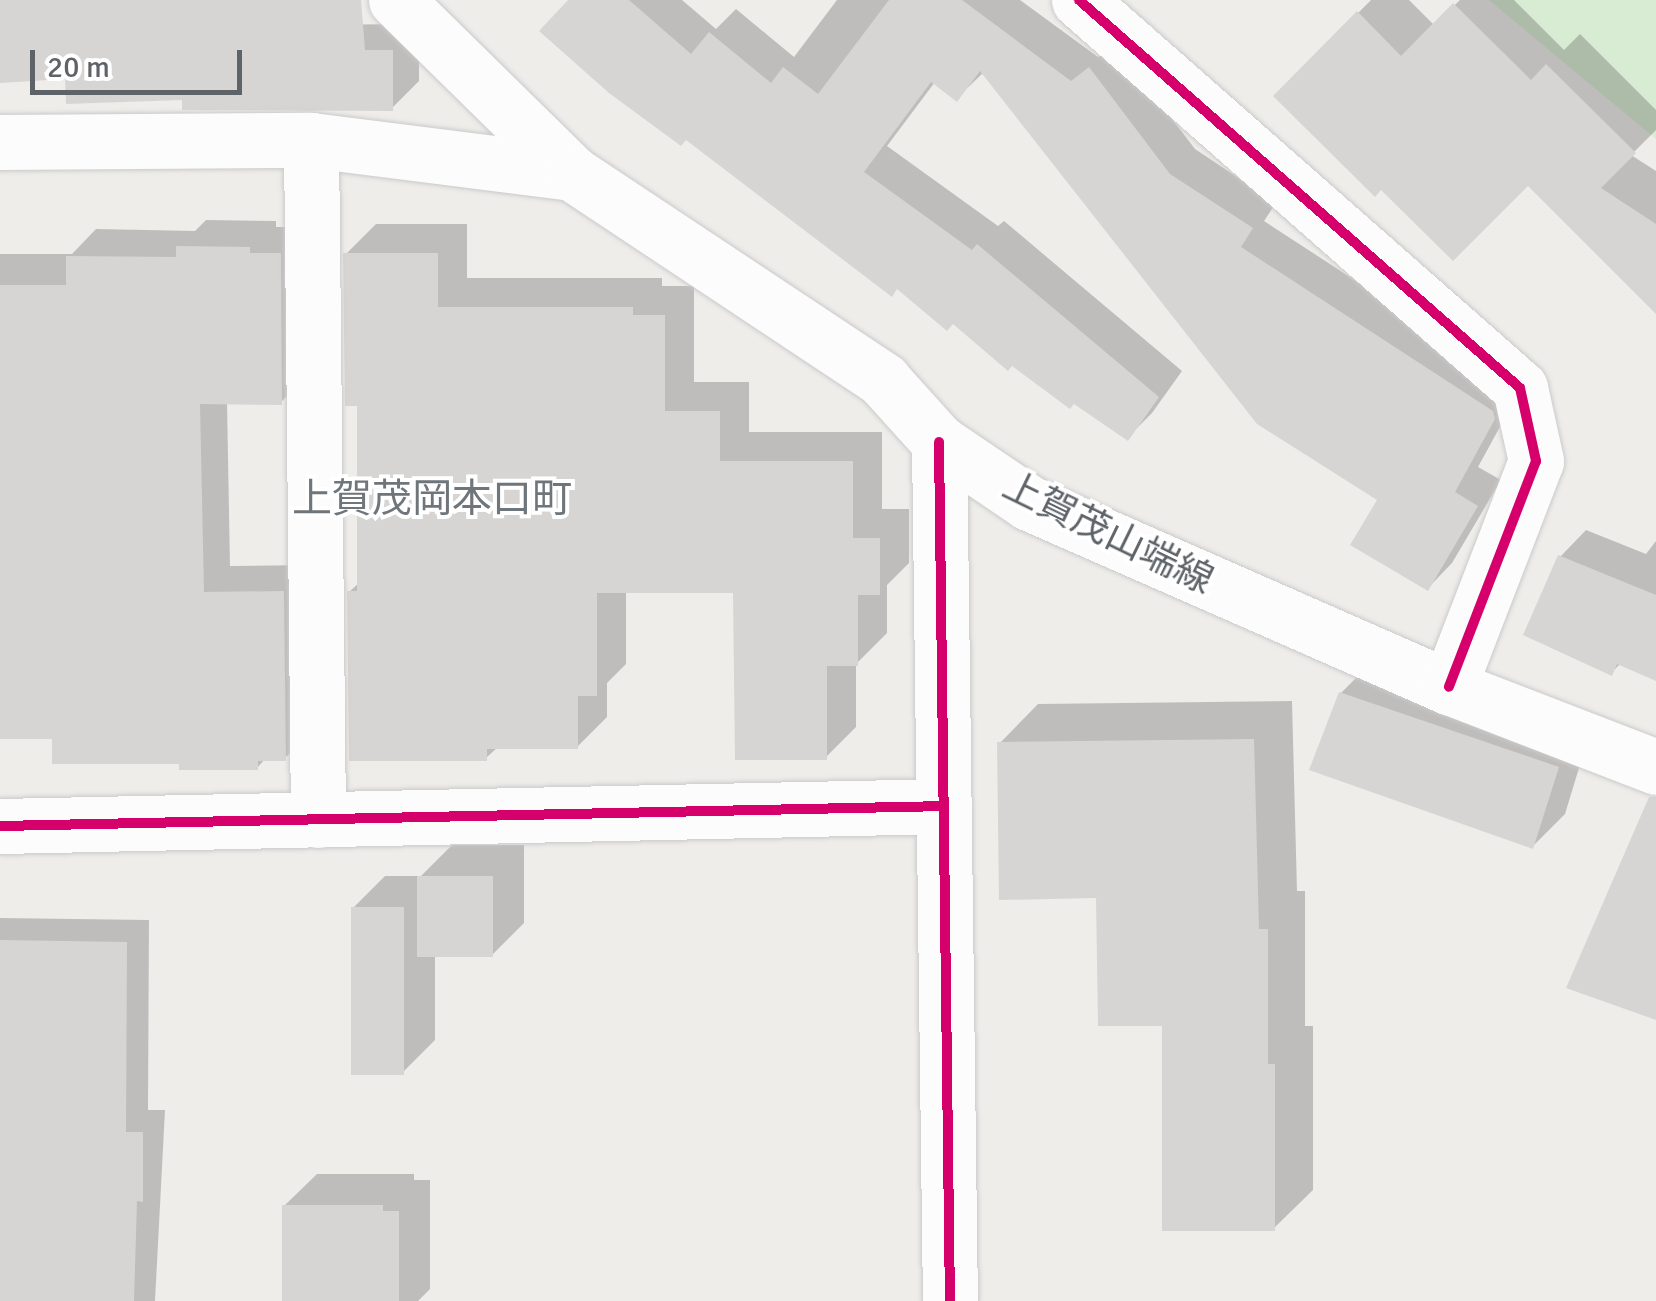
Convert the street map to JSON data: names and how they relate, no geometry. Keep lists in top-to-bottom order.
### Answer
{
  "streets": {
    "street": ["上賀茂山端線"]
  },
  "districts": ["上賀茂岡本口町"],
  "scale_bar": "20 m"
}
